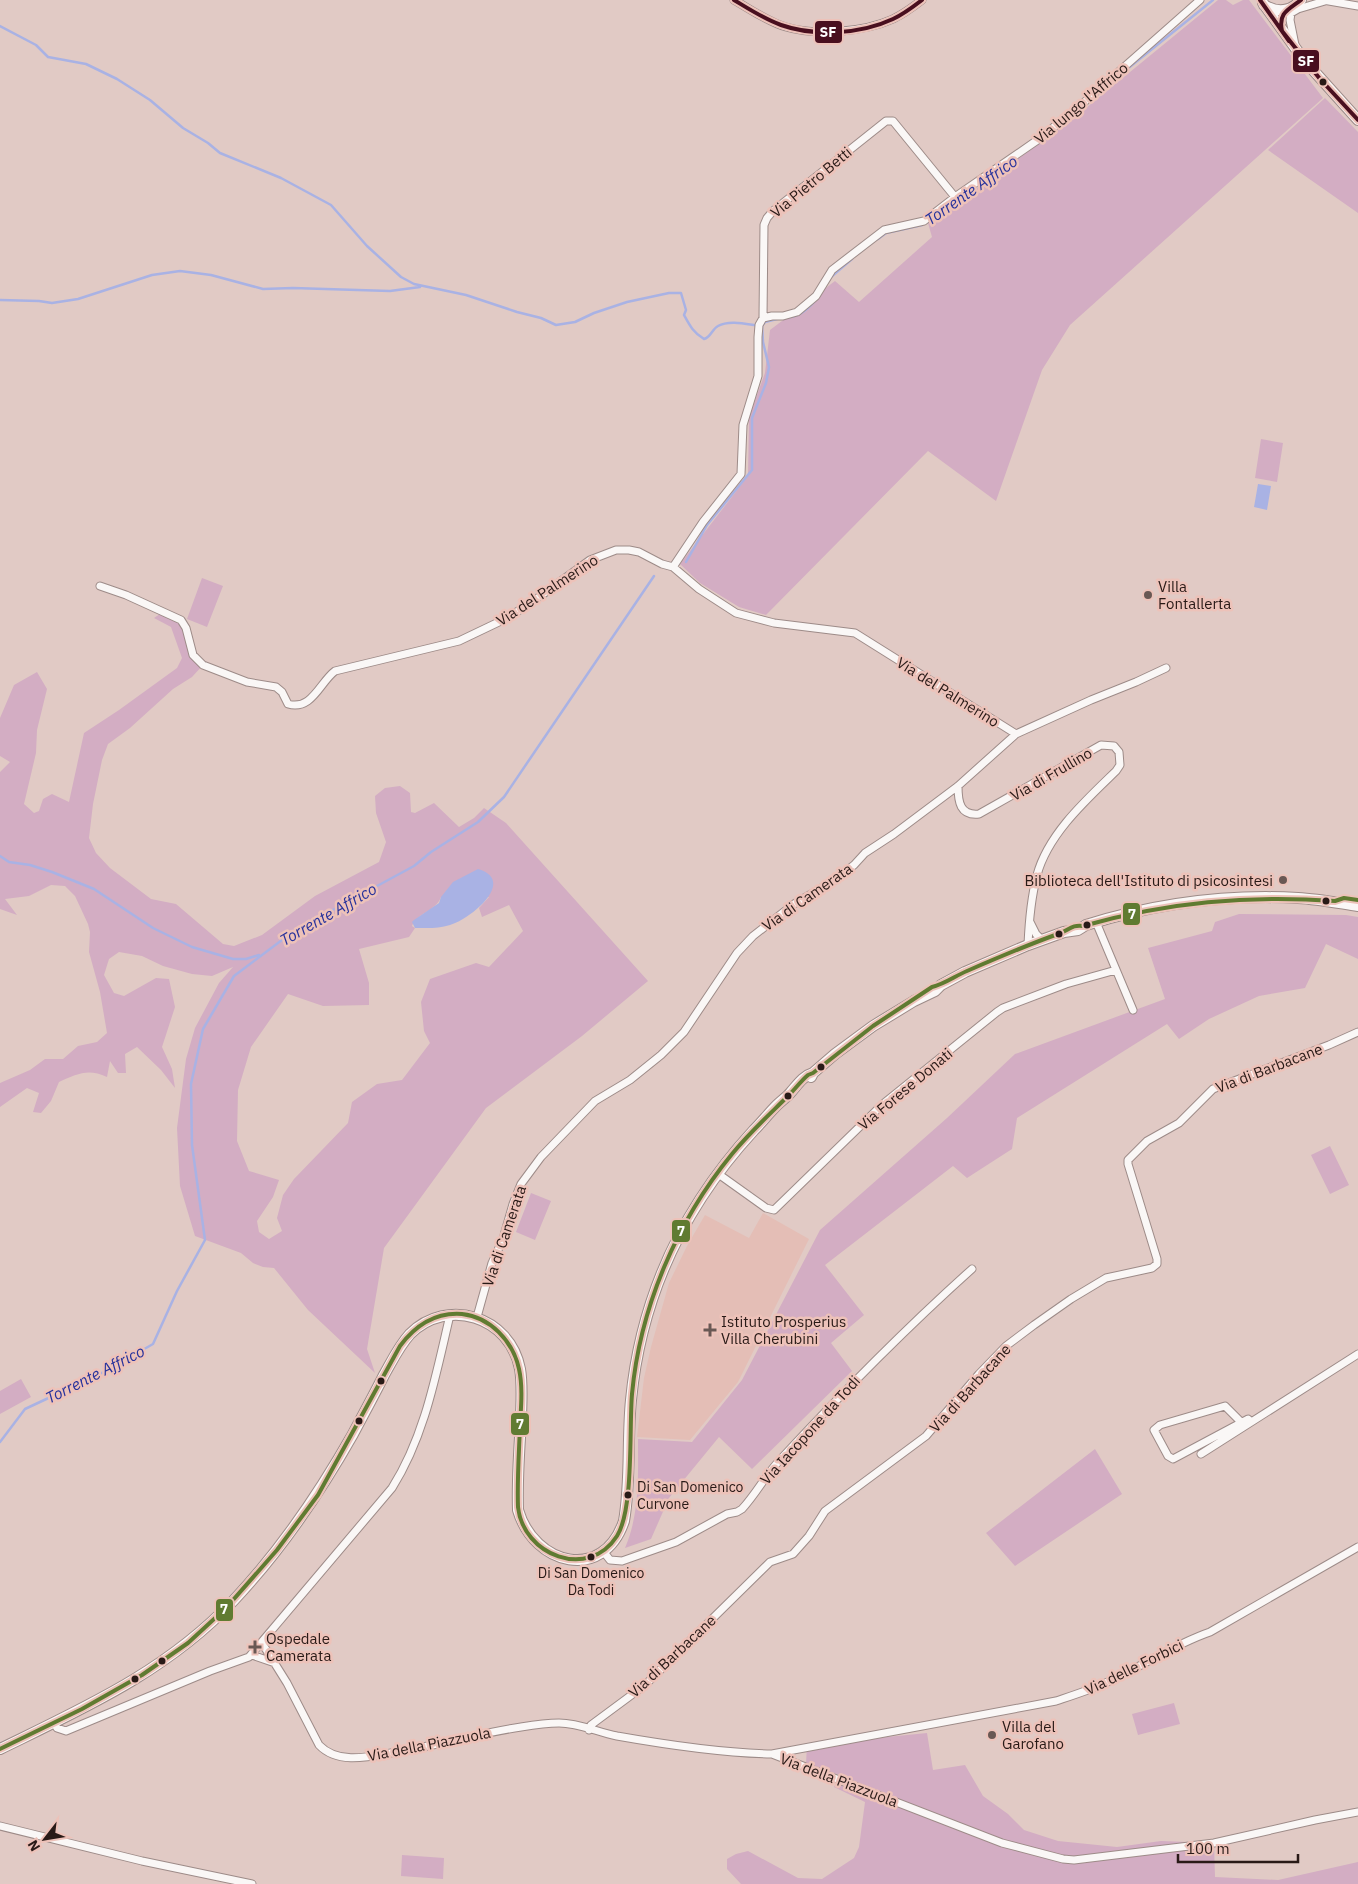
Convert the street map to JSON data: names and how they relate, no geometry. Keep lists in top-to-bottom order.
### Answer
{
  "streets": {
    "street": [
      "Via lungo l'Affrico",
      "Via Pietro Betti",
      "Via del Palmerino",
      "Via di Frullino",
      "Via di Camerata",
      "Via di Barbacane",
      "Via Forese Donati",
      "Via Iacopone da Todi",
      "Via delle Forbici",
      "Via della Piazzuola"
    ]
  },
  "crossings": [
    ["Via lungo l'Affrico", "Via Pietro Betti"],
    ["Via del Palmerino", "Via di Camerata"],
    ["Via di Frullino", "Via di Camerata"],
    ["Via di Barbacane", "Via della Piazzuola"],
    ["Via delle Forbici", "Via della Piazzuola"]
  ],
  "water": ["Torrente Affrico"],
  "places": {
    "other": [
      "Villa Fontallerta",
      "Biblioteca dell'Istituto di psicosintesi",
      "Di San Domenico Curvone",
      "Di San Domenico Da Todi",
      "Villa del Garofano"
    ],
    "health": ["Istituto Prosperius Villa Cherubini", "Ospedale Camerata"]
  },
  "lines": ["transit line SF", "transit line 7"],
  "scale_bar": "100 m",
  "north": "bottom left"
}
